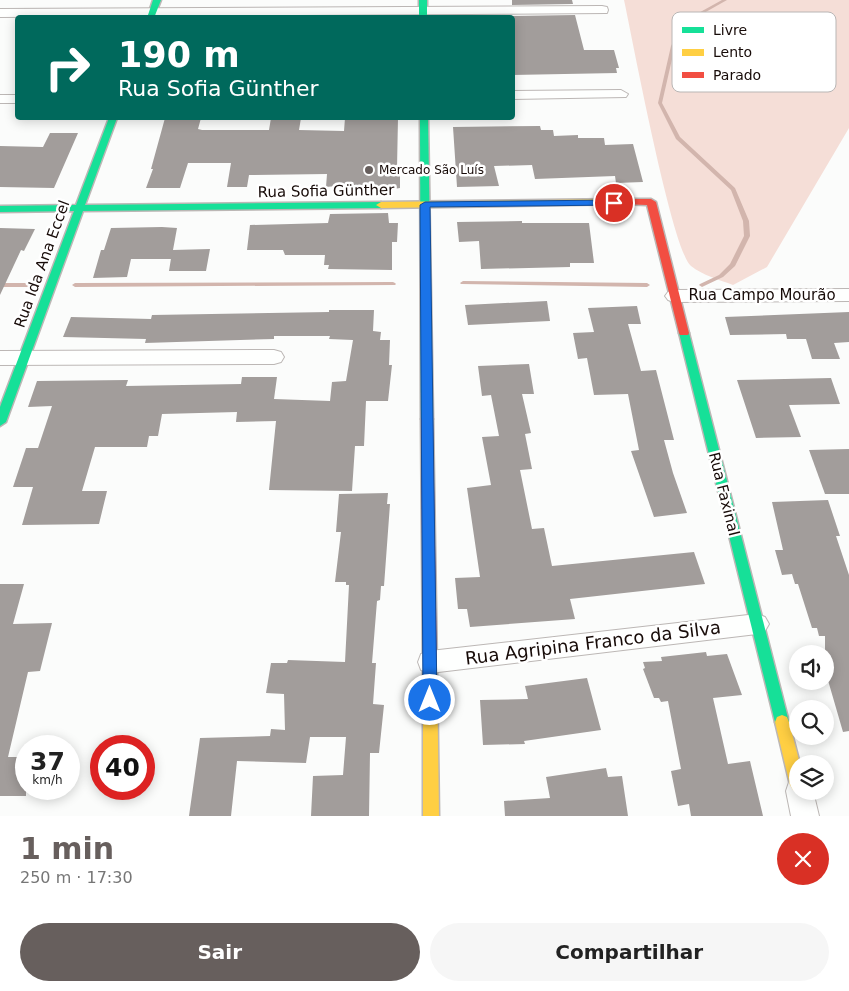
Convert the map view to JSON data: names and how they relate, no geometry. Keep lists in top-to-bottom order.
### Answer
{
  "streets": {
    "street": [
      "Rua Sofia Günther",
      "Rua Ida Ana Eccel",
      "Rua Campo Mourão",
      "Rua Faxinal",
      "Rua Agripina Franco da Silva"
    ]
  },
  "crossings": [
    ["Rua Sofia Günther", "Rua Ida Ana Eccel"],
    ["Rua Sofia Günther", "Rua Faxinal"],
    ["Rua Campo Mourão", "Rua Faxinal"],
    ["Rua Faxinal", "Rua Agripina Franco da Silva"]
  ],
  "places": ["Mercado São Luís"],
  "legend": ["Livre", "Lento", "Parado"],
  "page": {
    "turn": ["190 m", "Rua Sofia Günther"],
    "speed": "37 km/h",
    "limit": "40",
    "heading": ["1 min", "250 m · 17:30"],
    "buttons": ["Sair", "Compartilhar"]
  }
}
